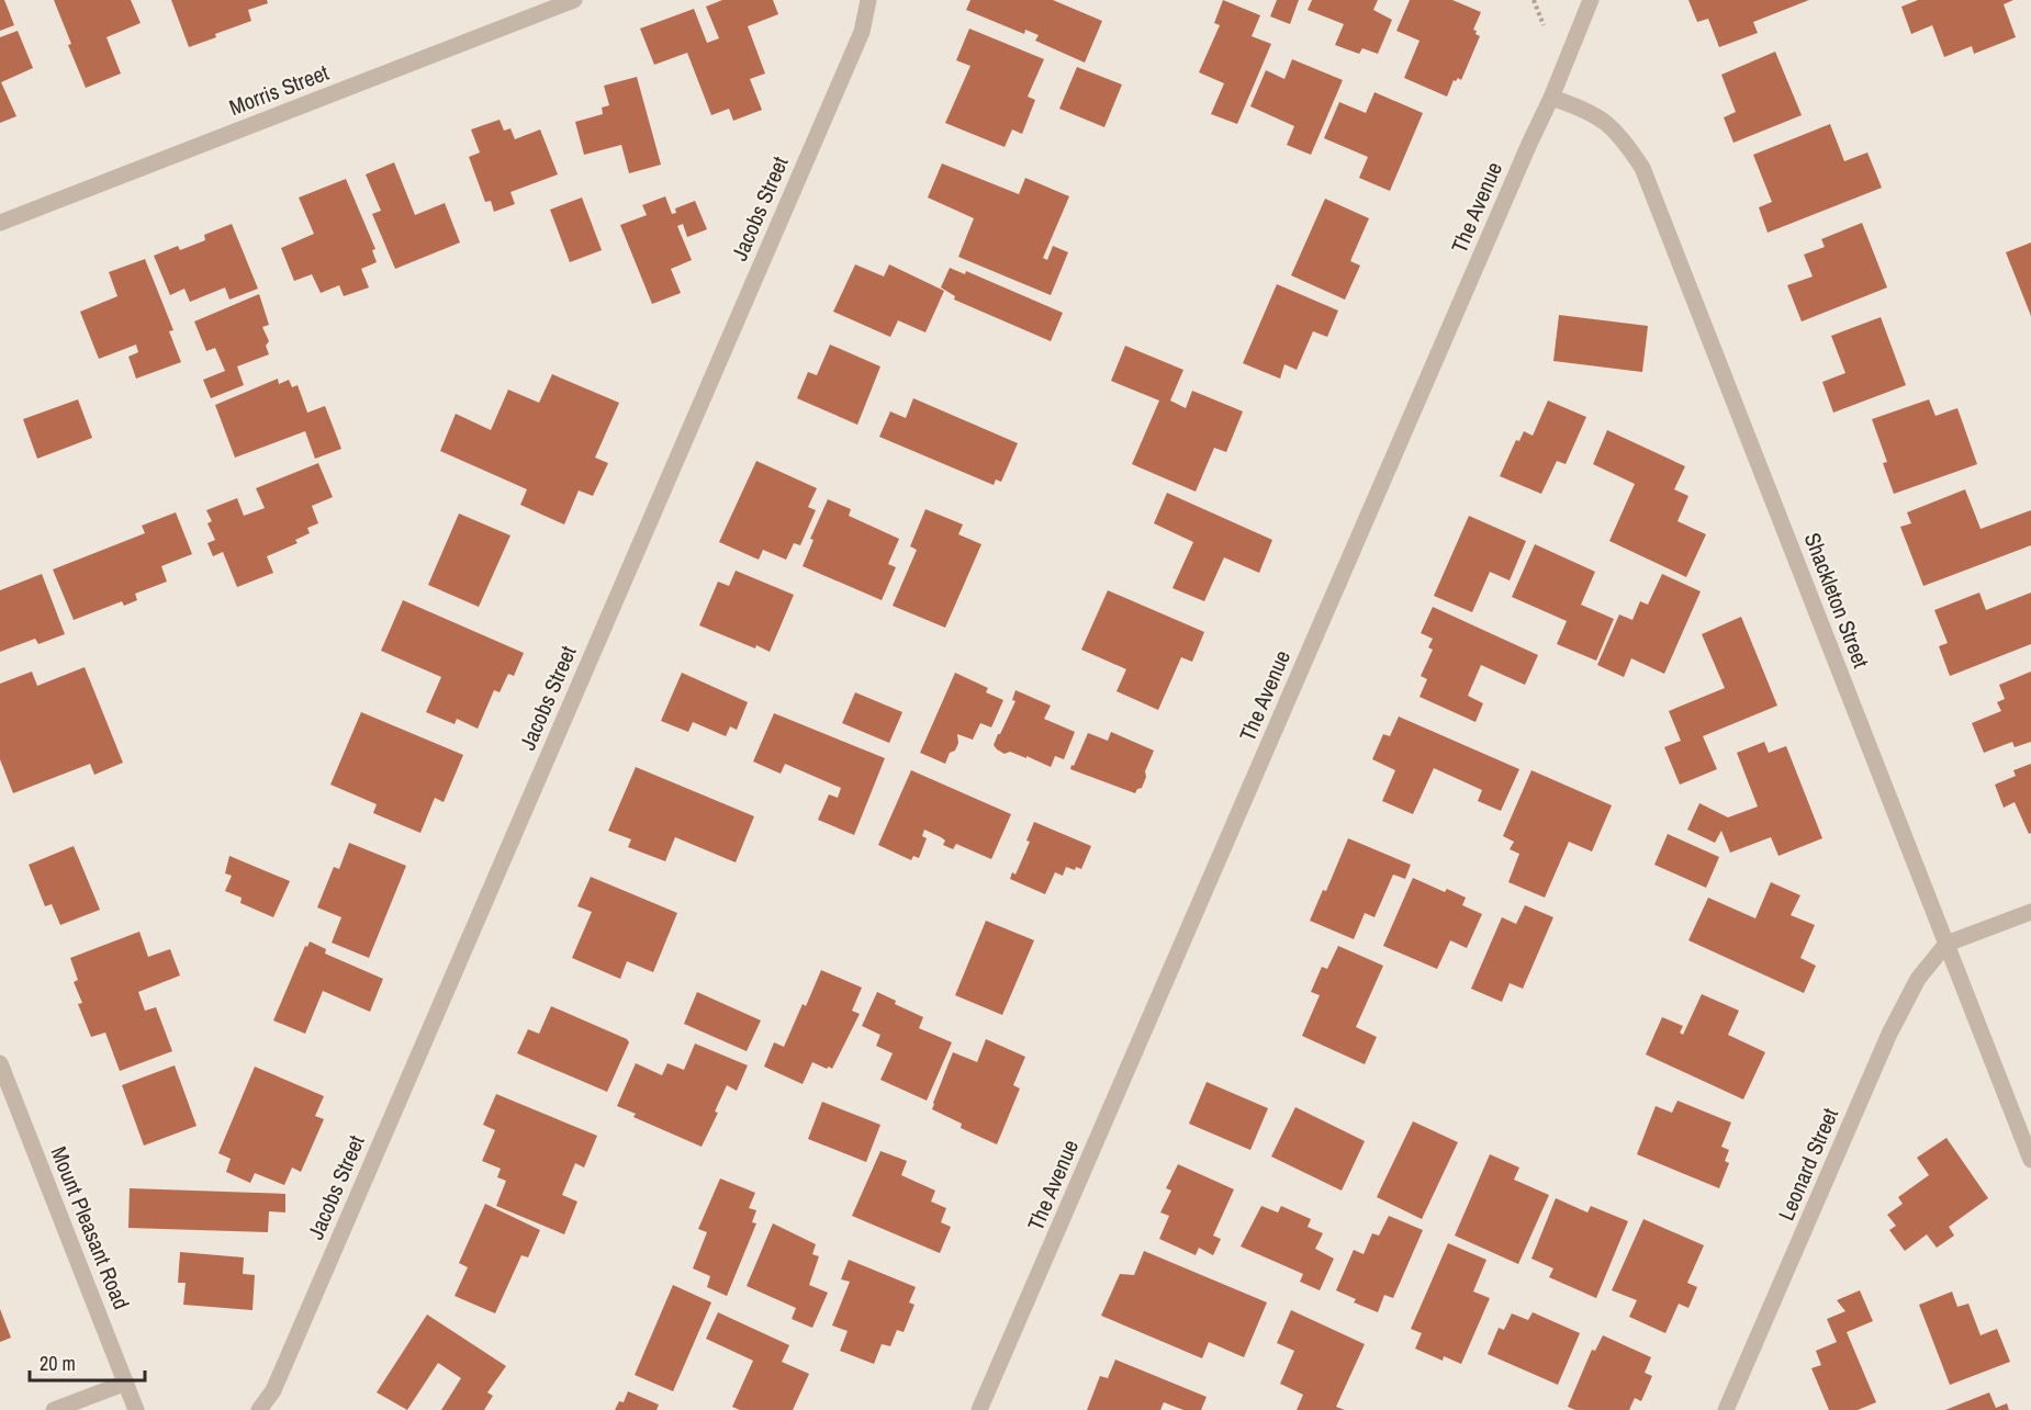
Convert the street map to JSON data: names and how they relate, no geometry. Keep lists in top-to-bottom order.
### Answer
{
  "streets": {
    "street": [
      "Morris Street",
      "The Avenue",
      "Jacobs Street",
      "Shackleton Street",
      "Leonard Street",
      "Mount Pleasant Road"
    ]
  },
  "crossings": [
    ["The Avenue", "Shackleton Street"],
    ["Shackleton Street", "Leonard Street"]
  ],
  "scale_bar": "20 m"
}
